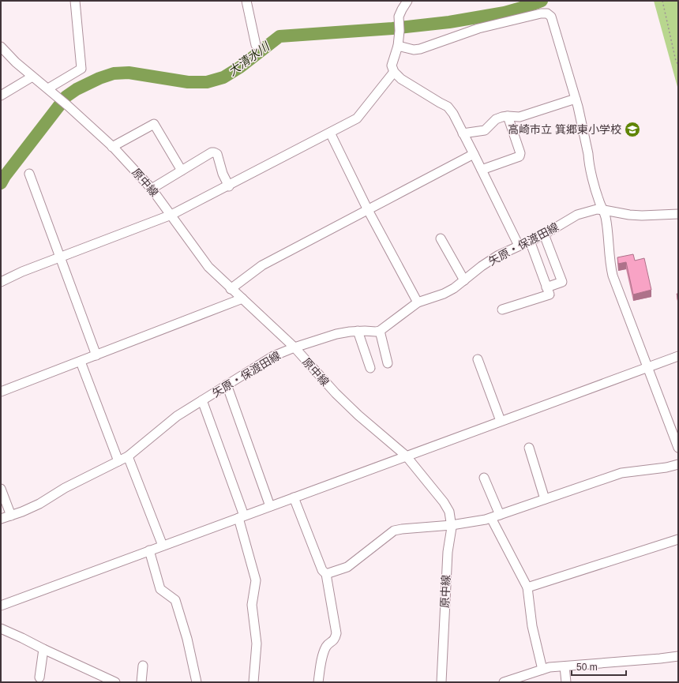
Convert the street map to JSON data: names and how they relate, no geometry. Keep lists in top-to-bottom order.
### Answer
{
  "streets": {
    "street": ["原中線", "矢原・保渡田線"]
  },
  "crossings": [
    ["原中線", "矢原・保渡田線"]
  ],
  "water": ["大清水川"],
  "places": {
    "school or university": ["高崎市立 箕郷東小学校"]
  },
  "scale_bar": "50 m"
}
